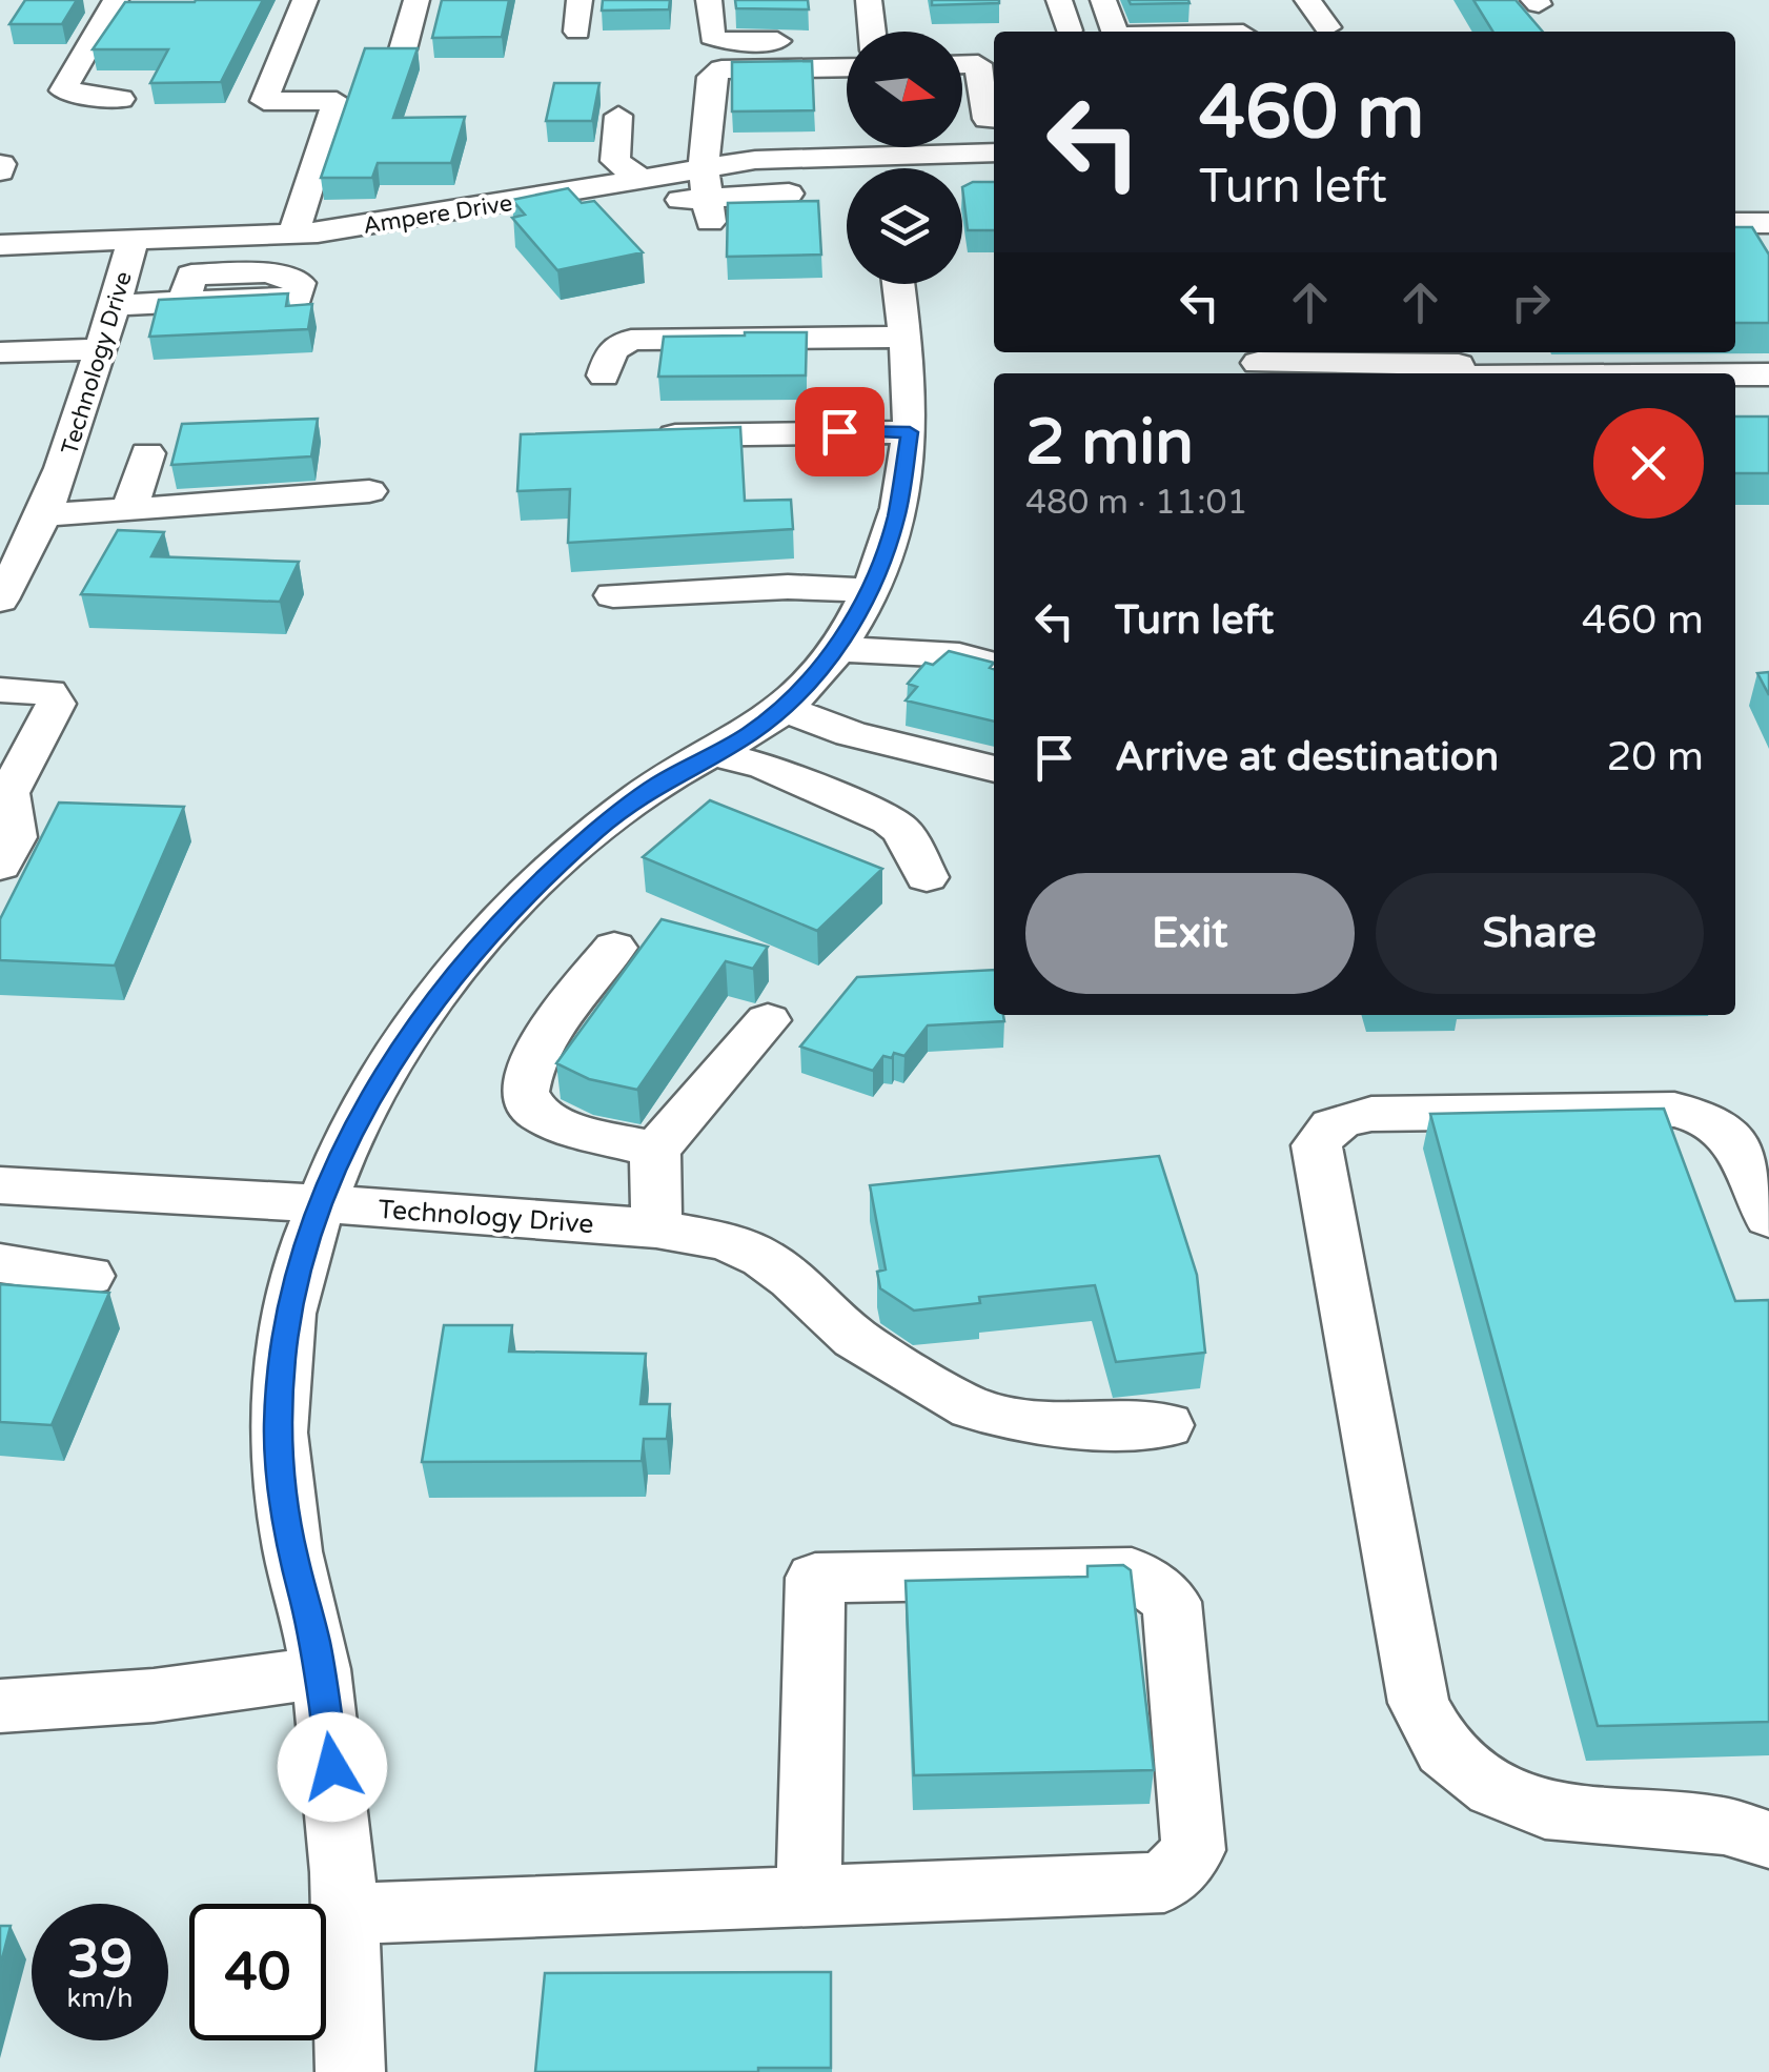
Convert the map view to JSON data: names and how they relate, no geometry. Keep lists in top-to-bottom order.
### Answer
{
  "streets": {
    "street": ["Ampere Drive", "Technology Drive"]
  },
  "crossings": [
    ["Ampere Drive", "Technology Drive"]
  ],
  "north": "right",
  "page": {
    "turn": ["460 m", "Turn left"],
    "heading": ["2 min", "480 m · 11:01"],
    "list": [
      {
        "name": "Turn left",
        "value": "460 m"
      },
      {
        "name": "Arrive at destination",
        "value": "20 m"
      }
    ],
    "buttons": ["Exit", "Share"],
    "speed": "39 km/h",
    "limit": "40"
  }
}
